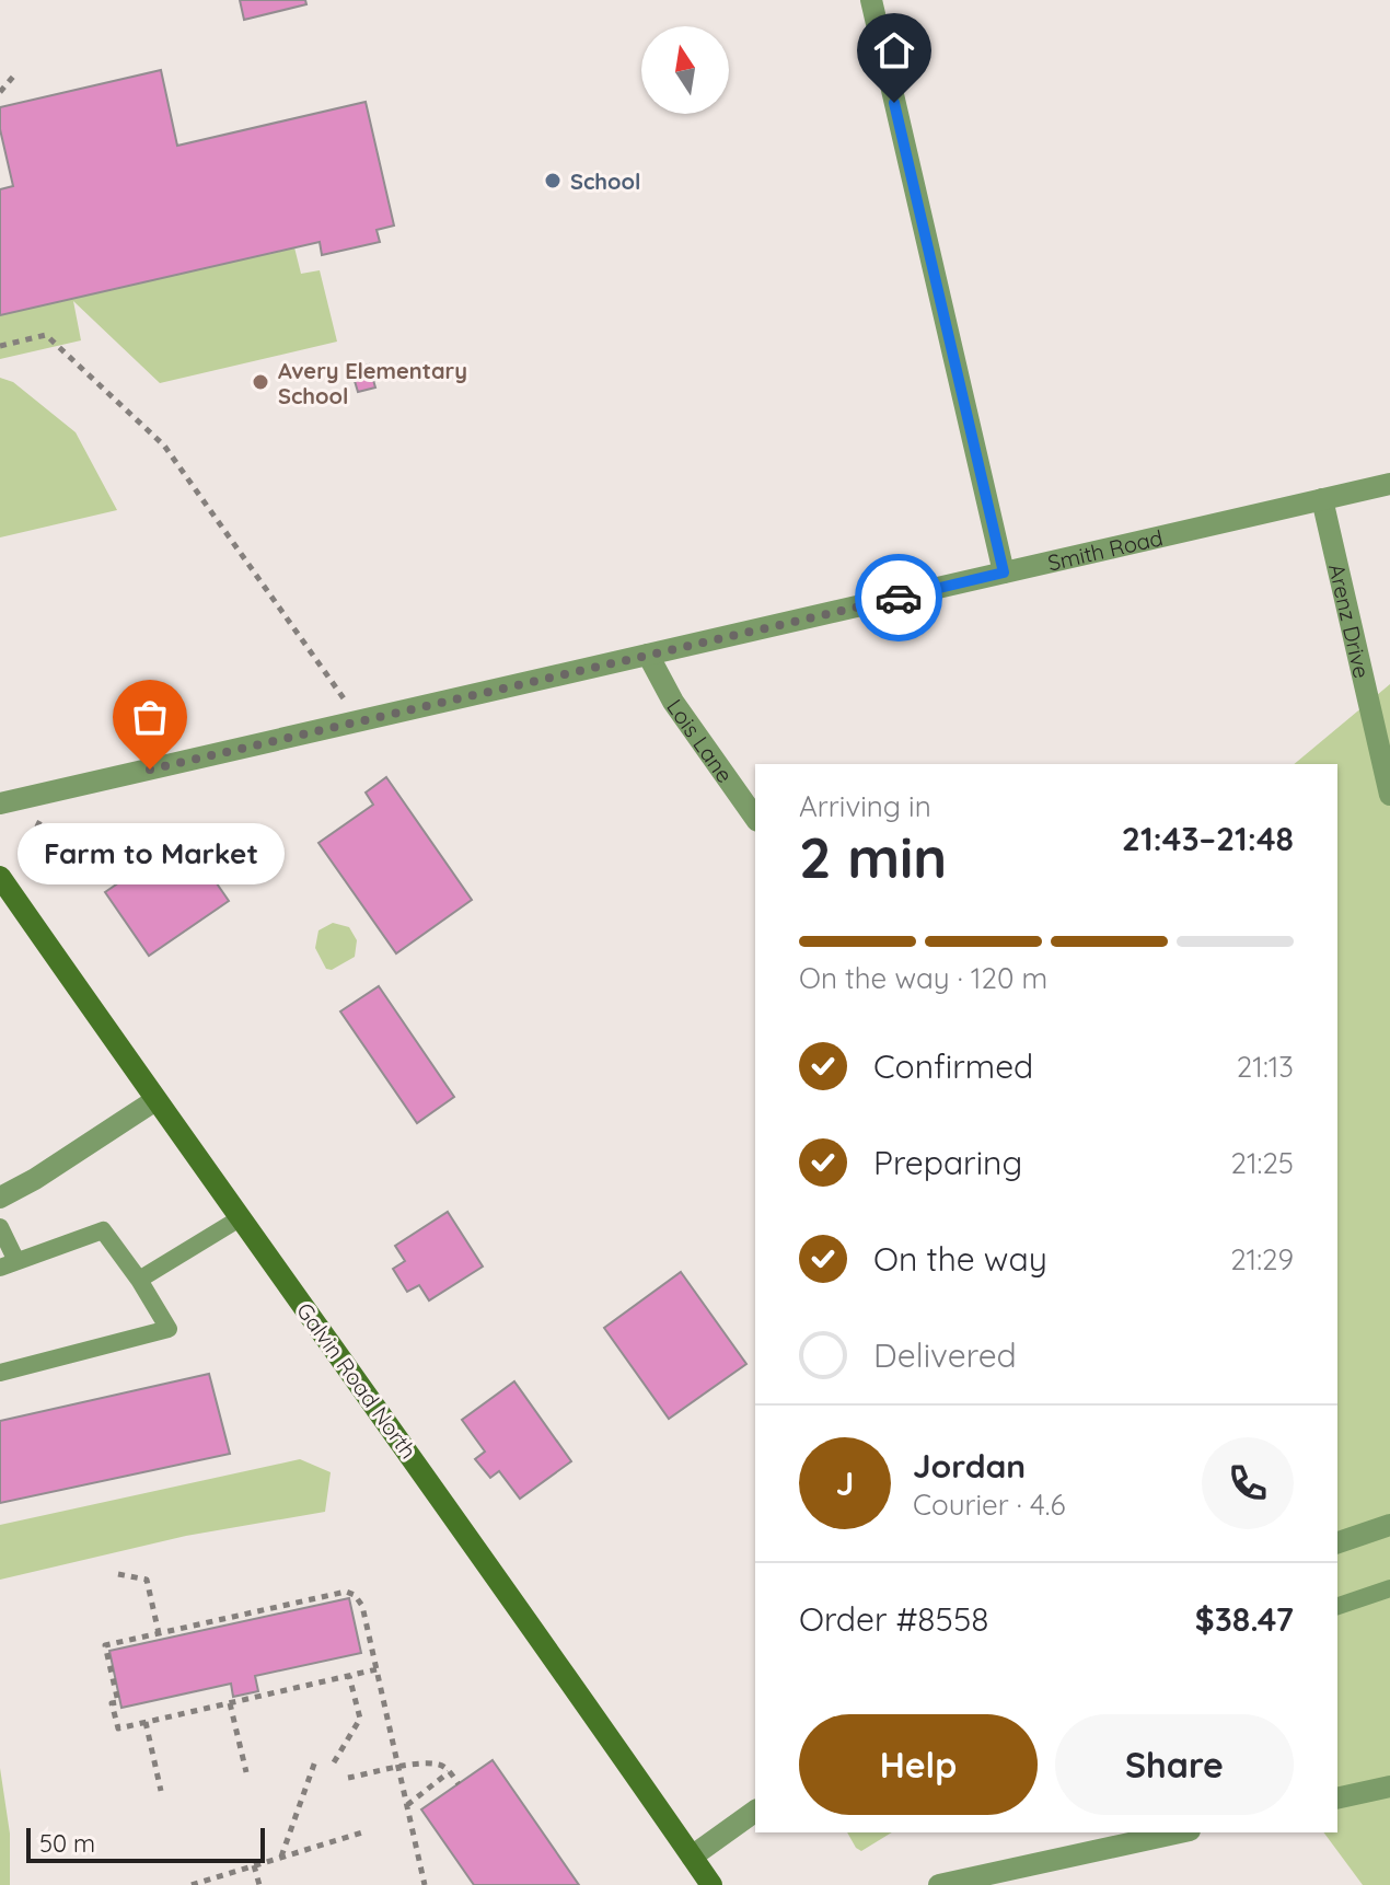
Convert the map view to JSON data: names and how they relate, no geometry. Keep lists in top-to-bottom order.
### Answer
{
  "streets": {
    "main road": ["Galvin Road North"],
    "street": ["Smith Road", "Arenz Drive", "Lois Lane"]
  },
  "crossings": [
    ["Smith Road", "Arenz Drive"],
    ["Smith Road", "Lois Lane"]
  ],
  "places": ["School", "Avery Elementary School", "Farm to Market"],
  "scale_bar": "50 m",
  "north": "top",
  "page": {
    "heading": ["2 min", "Arriving in", "21:43–21:48"],
    "panel": [
      "Jordan",
      "Courier · 4.6",
      "Order #8558",
      "$38.47"
    ],
    "bubble": "Farm to Market",
    "bar": "On the way · 120 m",
    "list": [
      ["Confirmed", "21:13"],
      ["Preparing", "21:25"],
      ["On the way", "21:29"],
      "Delivered"
    ],
    "round": "J",
    "buttons": ["Help", "Share"],
    "scale": "50 m"
  }
}
